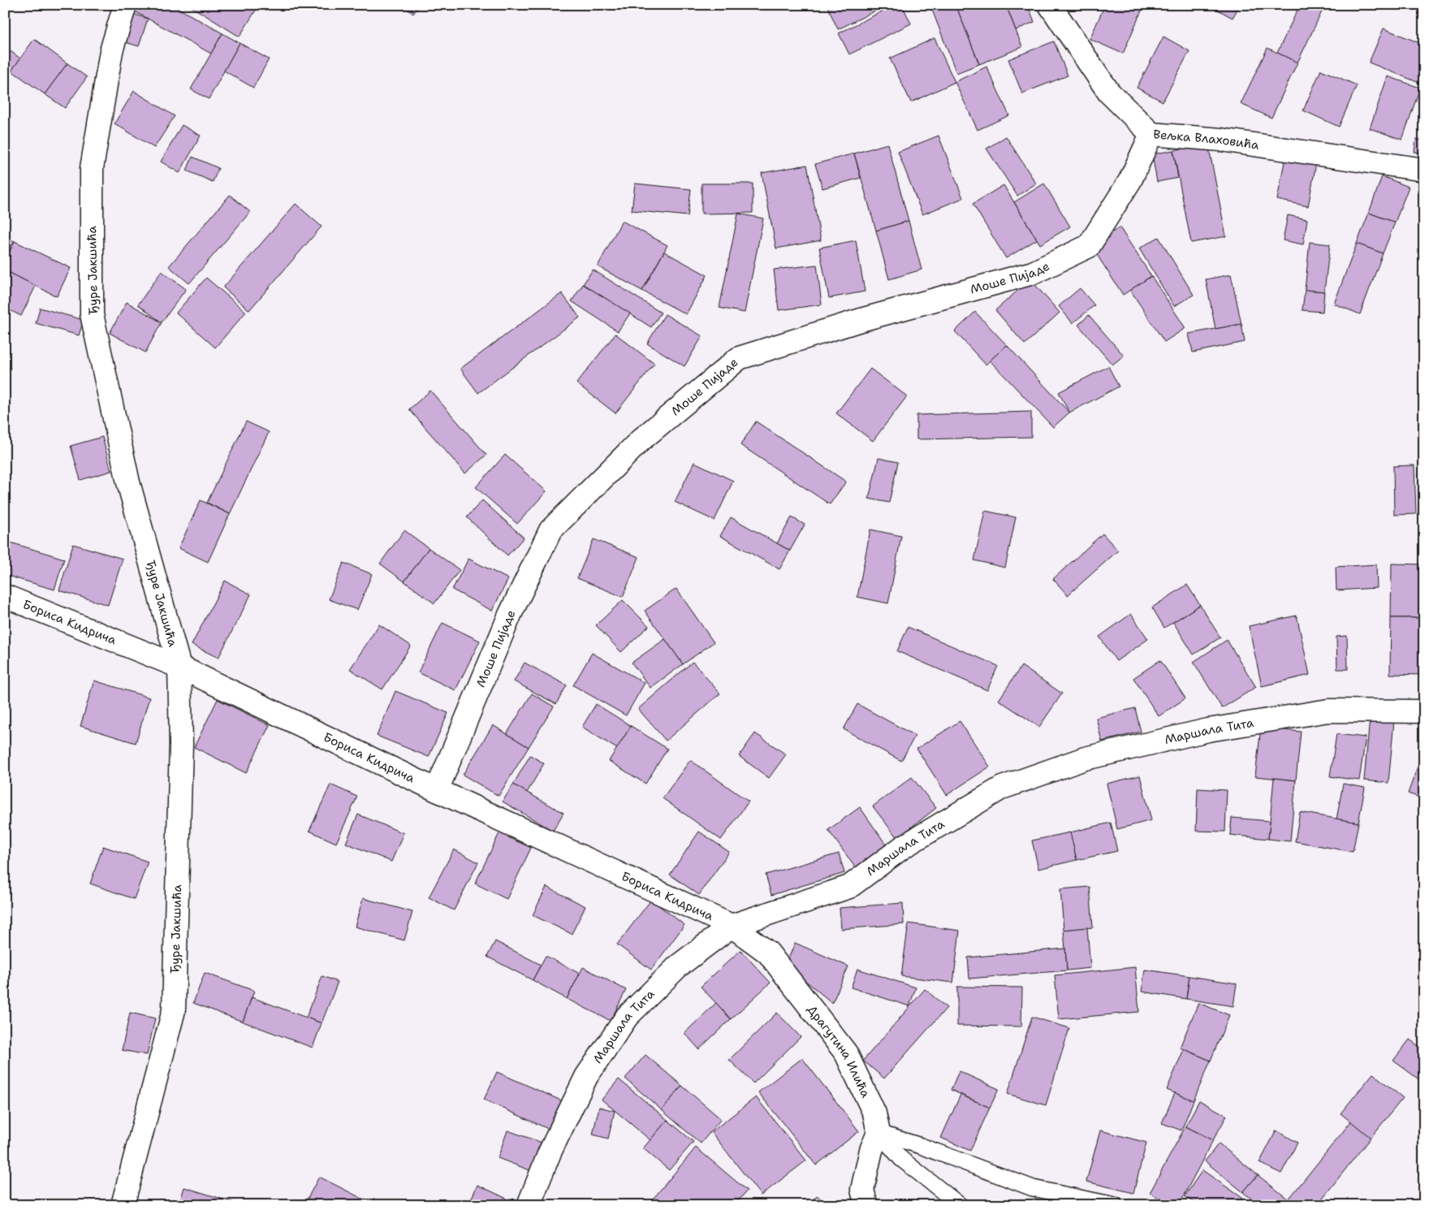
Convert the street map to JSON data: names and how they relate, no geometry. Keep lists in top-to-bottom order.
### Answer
{
  "streets": {
    "street": [
      "Вељка Влаховића",
      "Ђуре Јакшића",
      "Моше Пијаде",
      "Бориса Кидрича",
      "Маршала Тита",
      "Драгутина Илића"
    ]
  },
  "crossings": [
    ["Вељка Влаховића", "Моше Пијаде"],
    ["Ђуре Јакшића", "Бориса Кидрича"],
    ["Моше Пијаде", "Бориса Кидрича"],
    ["Бориса Кидрича", "Маршала Тита"],
    ["Бориса Кидрича", "Драгутина Илића"],
    ["Маршала Тита", "Драгутина Илића"]
  ]
}
